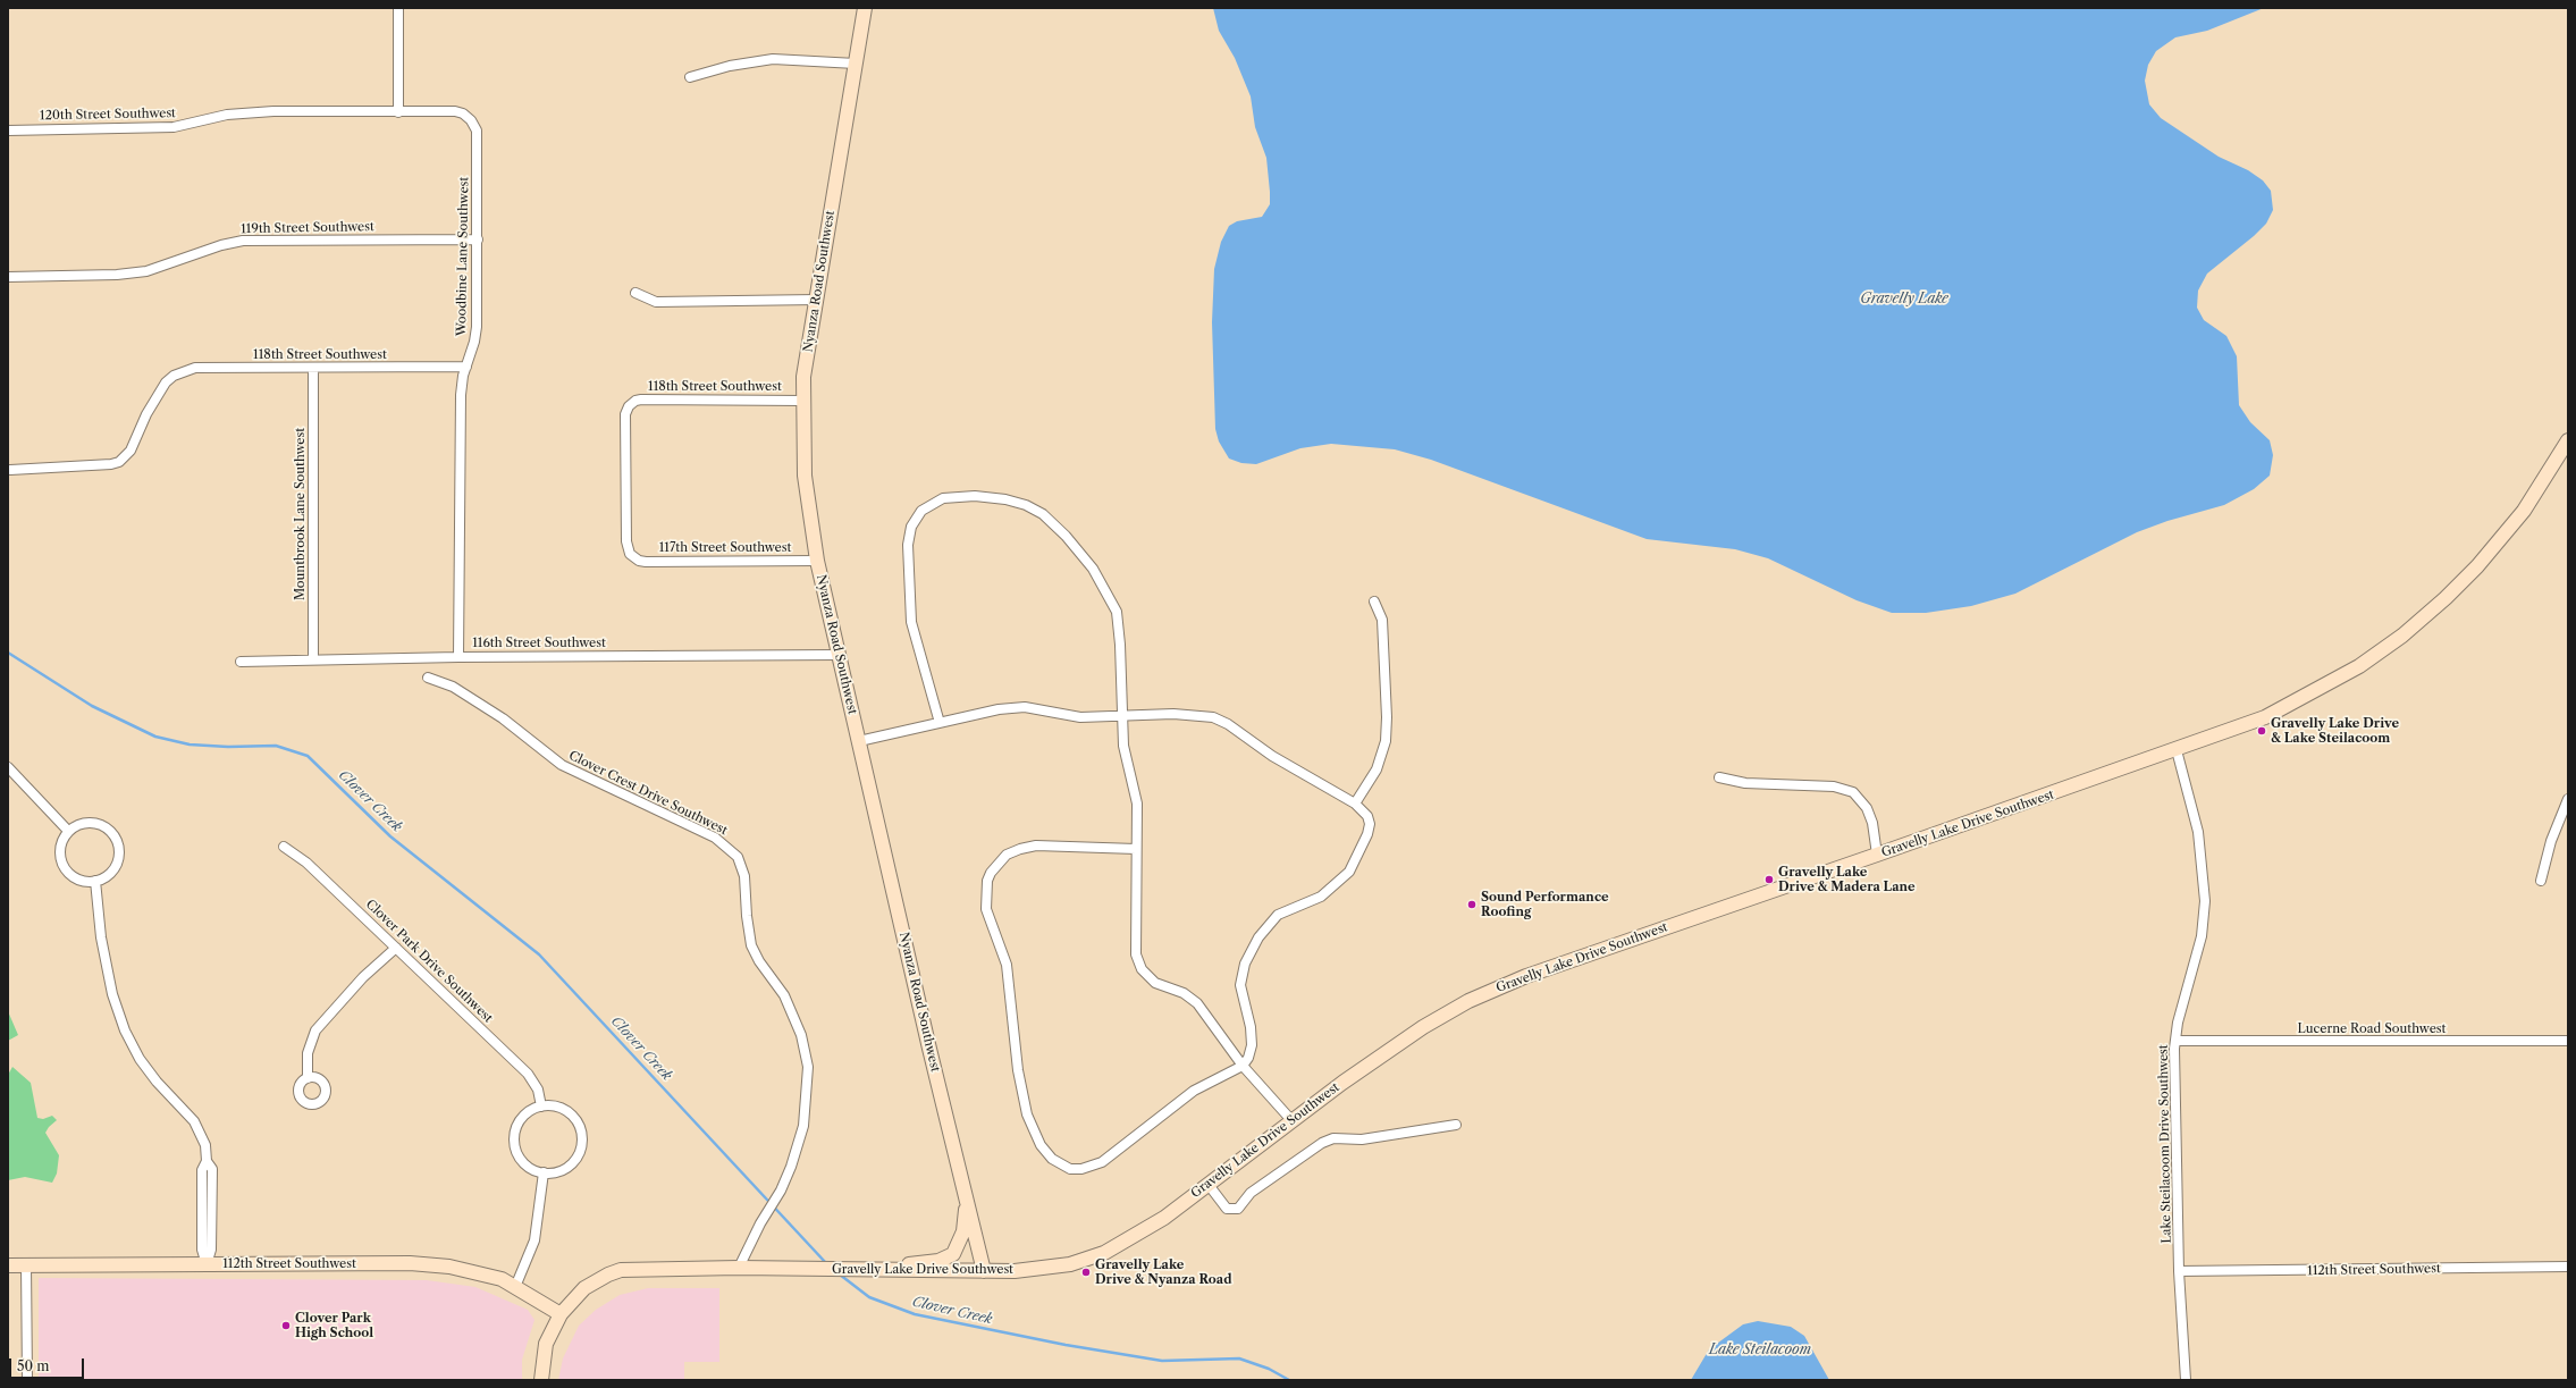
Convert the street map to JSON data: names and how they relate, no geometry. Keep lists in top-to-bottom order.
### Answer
{
  "streets": {
    "main road": ["Nyanza Road Southwest", "Gravelly Lake Drive Southwest", "112th Street Southwest"],
    "street": [
      "120th Street Southwest",
      "119th Street Southwest",
      "Woodbine Lane Southwest",
      "118th Street Southwest",
      "Mountbrook Lane Southwest",
      "117th Street Southwest",
      "116th Street Southwest",
      "Clover Crest Drive Southwest",
      "Clover Park Drive Southwest",
      "Lucerne Road Southwest",
      "Lake Steilacoom Drive Southwest"
    ]
  },
  "crossings": [
    ["120th Street Southwest", "Woodbine Lane Southwest"],
    ["119th Street Southwest", "Woodbine Lane Southwest"],
    ["Woodbine Lane Southwest", "118th Street Southwest"],
    ["Woodbine Lane Southwest", "116th Street Southwest"],
    ["Nyanza Road Southwest", "118th Street Southwest"],
    ["Nyanza Road Southwest", "117th Street Southwest"],
    ["Nyanza Road Southwest", "116th Street Southwest"],
    ["Nyanza Road Southwest", "Gravelly Lake Drive Southwest"],
    ["118th Street Southwest", "Mountbrook Lane Southwest"],
    ["118th Street Southwest", "117th Street Southwest"],
    ["Mountbrook Lane Southwest", "116th Street Southwest"],
    ["Clover Crest Drive Southwest", "Gravelly Lake Drive Southwest"],
    ["Gravelly Lake Drive Southwest", "Lake Steilacoom Drive Southwest"],
    ["Gravelly Lake Drive Southwest", "112th Street Southwest"],
    ["Lucerne Road Southwest", "Lake Steilacoom Drive Southwest"],
    ["Lake Steilacoom Drive Southwest", "112th Street Southwest"]
  ],
  "water": ["Gravelly Lake", "Clover Creek", "Lake Steilacoom"],
  "places": [
    "Gravelly Lake Drive & Lake Steilacoom",
    "Gravelly Lake Drive & Madera Lane",
    "Sound Performance Roofing",
    "Gravelly Lake Drive & Nyanza Road",
    "Clover Park High School"
  ],
  "scale_bar": "50 m"
}
